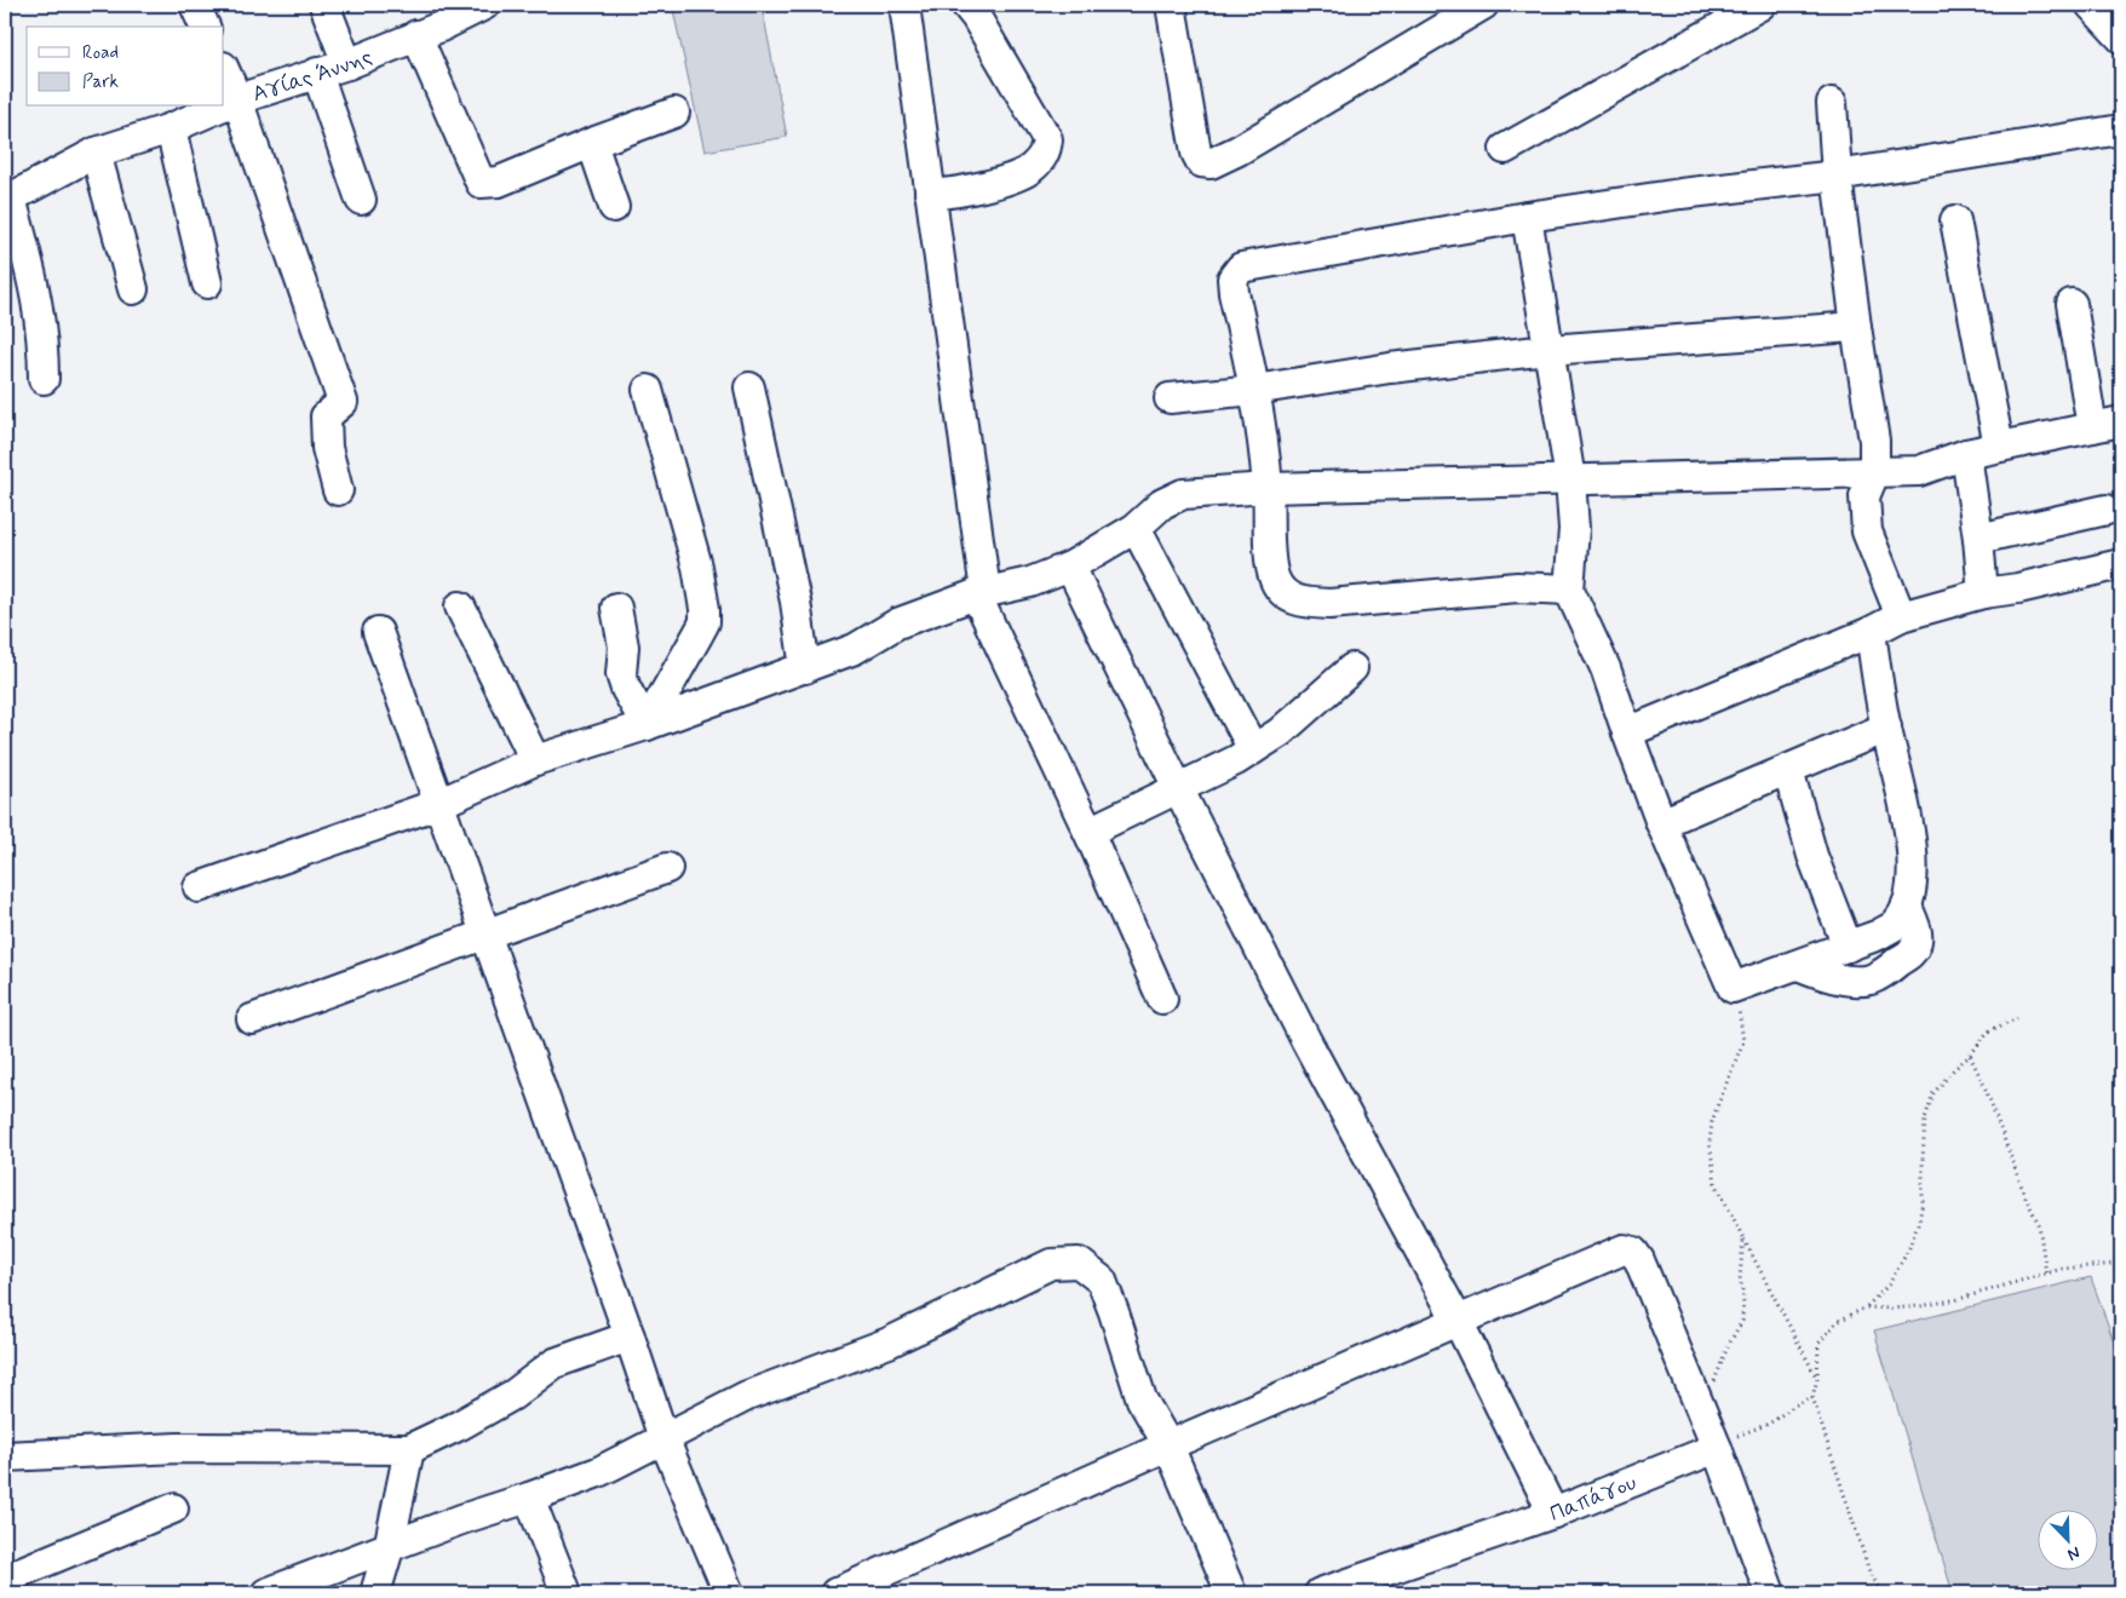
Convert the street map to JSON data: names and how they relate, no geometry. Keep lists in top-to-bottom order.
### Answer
{
  "streets": {
    "street": ["Αγίας Άννης", "Παπάγου"]
  },
  "legend": ["Road", "Park"],
  "north": "bottom right"
}
